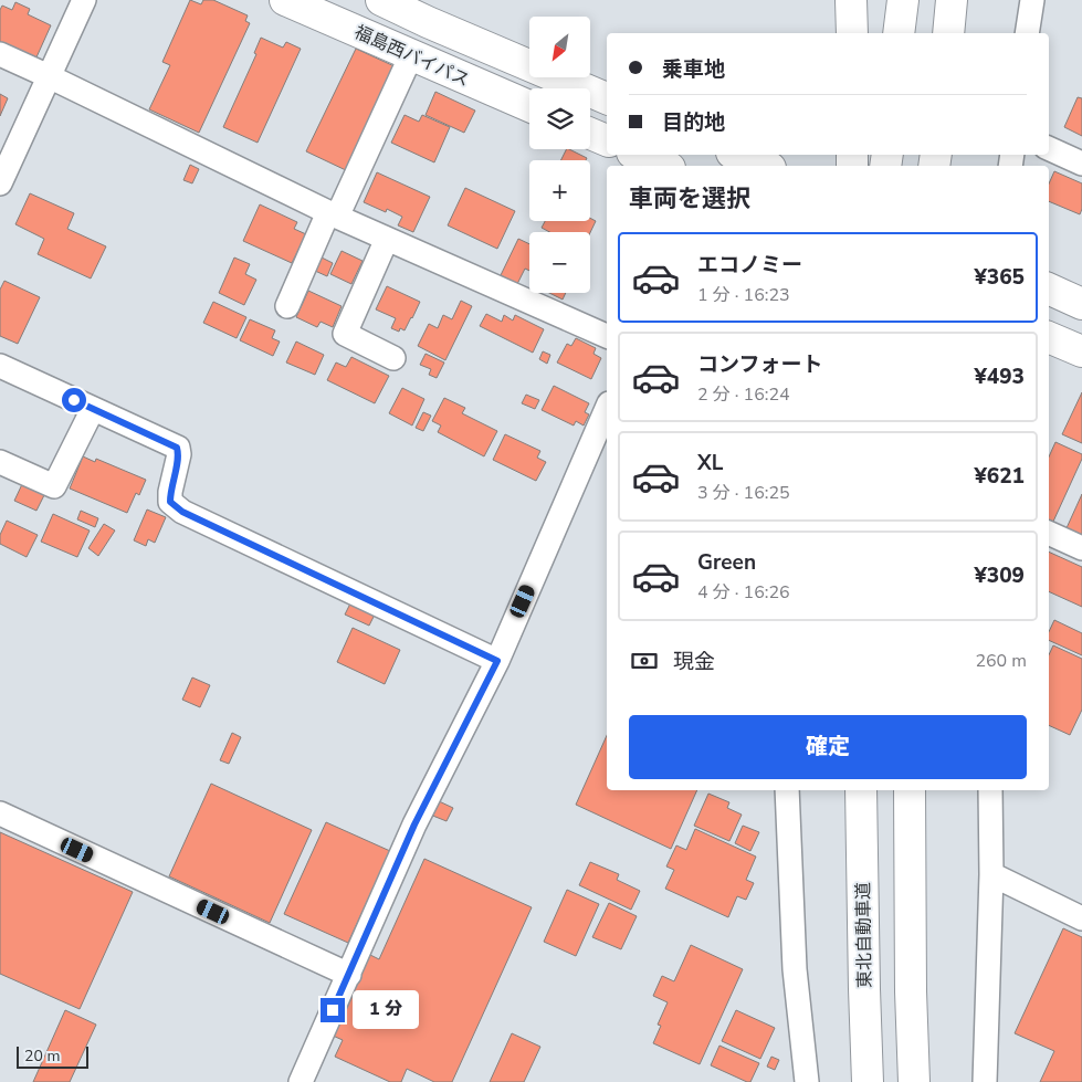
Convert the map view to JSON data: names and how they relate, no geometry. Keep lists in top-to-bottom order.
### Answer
{
  "streets": {
    "highway": ["福島西バイパス", "東北自動車道"]
  },
  "scale_bar": "20 m",
  "north": "bottom left",
  "page": {
    "map_buttons": ["+", "−"],
    "banner": ["乗車地", "目的地"],
    "heading": "車両を選択",
    "list": [
      {
        "name": "エコノミー",
        "note": "1 分 · 16:23",
        "value": "¥365"
      },
      {
        "name": "コンフォート",
        "note": "2 分 · 16:24",
        "value": "¥493"
      },
      {
        "name": "XL",
        "note": "3 分 · 16:25",
        "value": "¥621"
      },
      {
        "name": "Green",
        "note": "4 分 · 16:26",
        "value": "¥309"
      }
    ],
    "pay": ["現金", "260 m"],
    "buttons": "確定",
    "bubble": "1 分",
    "scale": "20 m"
  }
}
